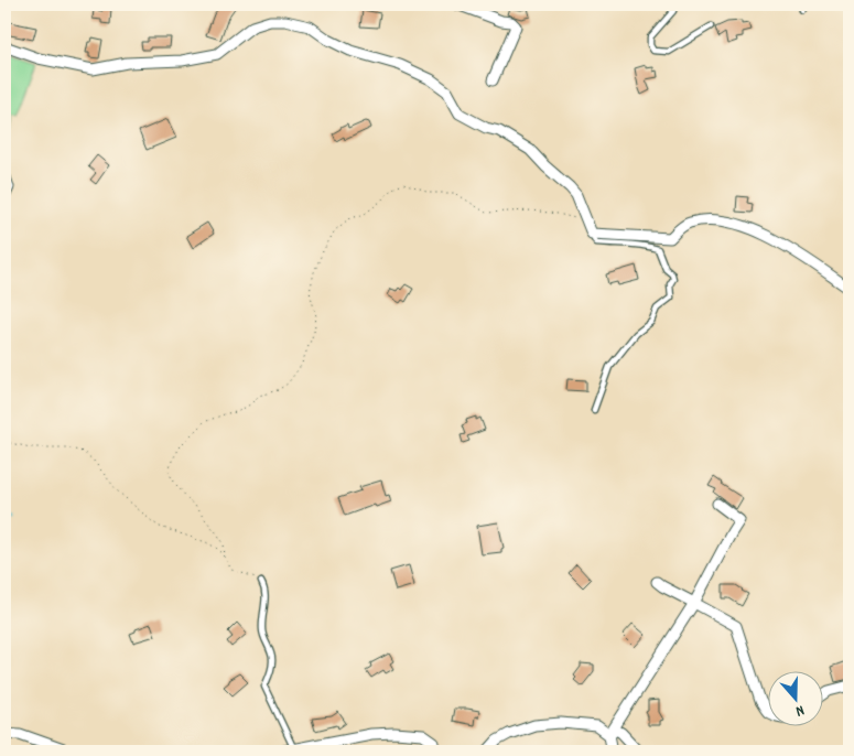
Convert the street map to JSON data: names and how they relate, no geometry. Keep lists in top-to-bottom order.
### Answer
{
  "north": "bottom"
}
